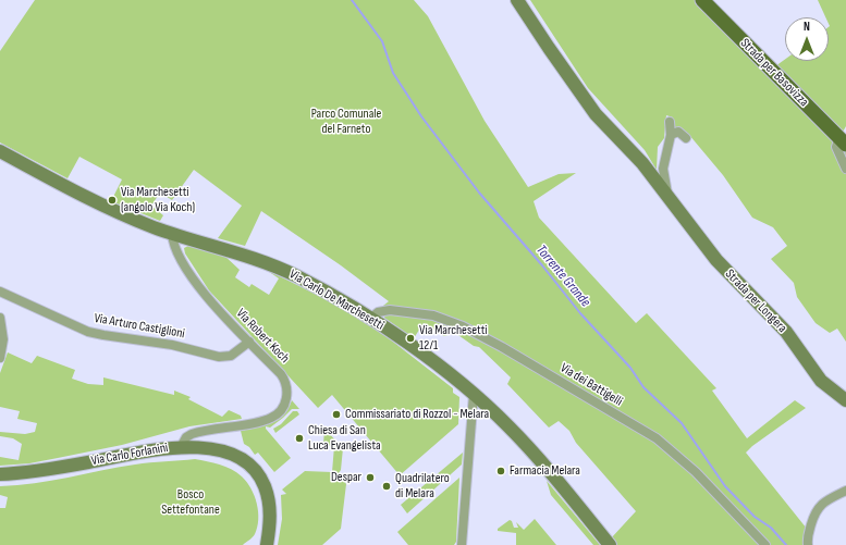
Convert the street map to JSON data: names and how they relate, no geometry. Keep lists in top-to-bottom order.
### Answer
{
  "streets": {
    "main road": [
      "Strada per Basovizza",
      "Via Carlo De Marchesetti",
      "Strada per Longera",
      "Via Carlo Forlanini"
    ],
    "street": ["Via Arturo Castiglioni", "Via Robert Koch", "Via dei Battigelli"]
  },
  "crossings": [
    ["Via Carlo De Marchesetti", "Via Robert Koch"],
    ["Via Carlo De Marchesetti", "Via dei Battigelli"],
    ["Via Arturo Castiglioni", "Via Robert Koch"],
    ["Via Robert Koch", "Via Carlo Forlanini"]
  ],
  "water": ["Torrente Grande"],
  "parks": ["Parco Comunale del Farneto", "Bosco Settefontane"],
  "places": [
    "Via Marchesetti (angolo Via Koch)",
    "Via Marchesetti 12/1",
    "Commissariato di Rozzol - Melara",
    "Chiesa di San Luca Evangelista",
    "Farmacia Melara",
    "Despar",
    "Quadrilatero di Melara"
  ],
  "north": "top"
}
